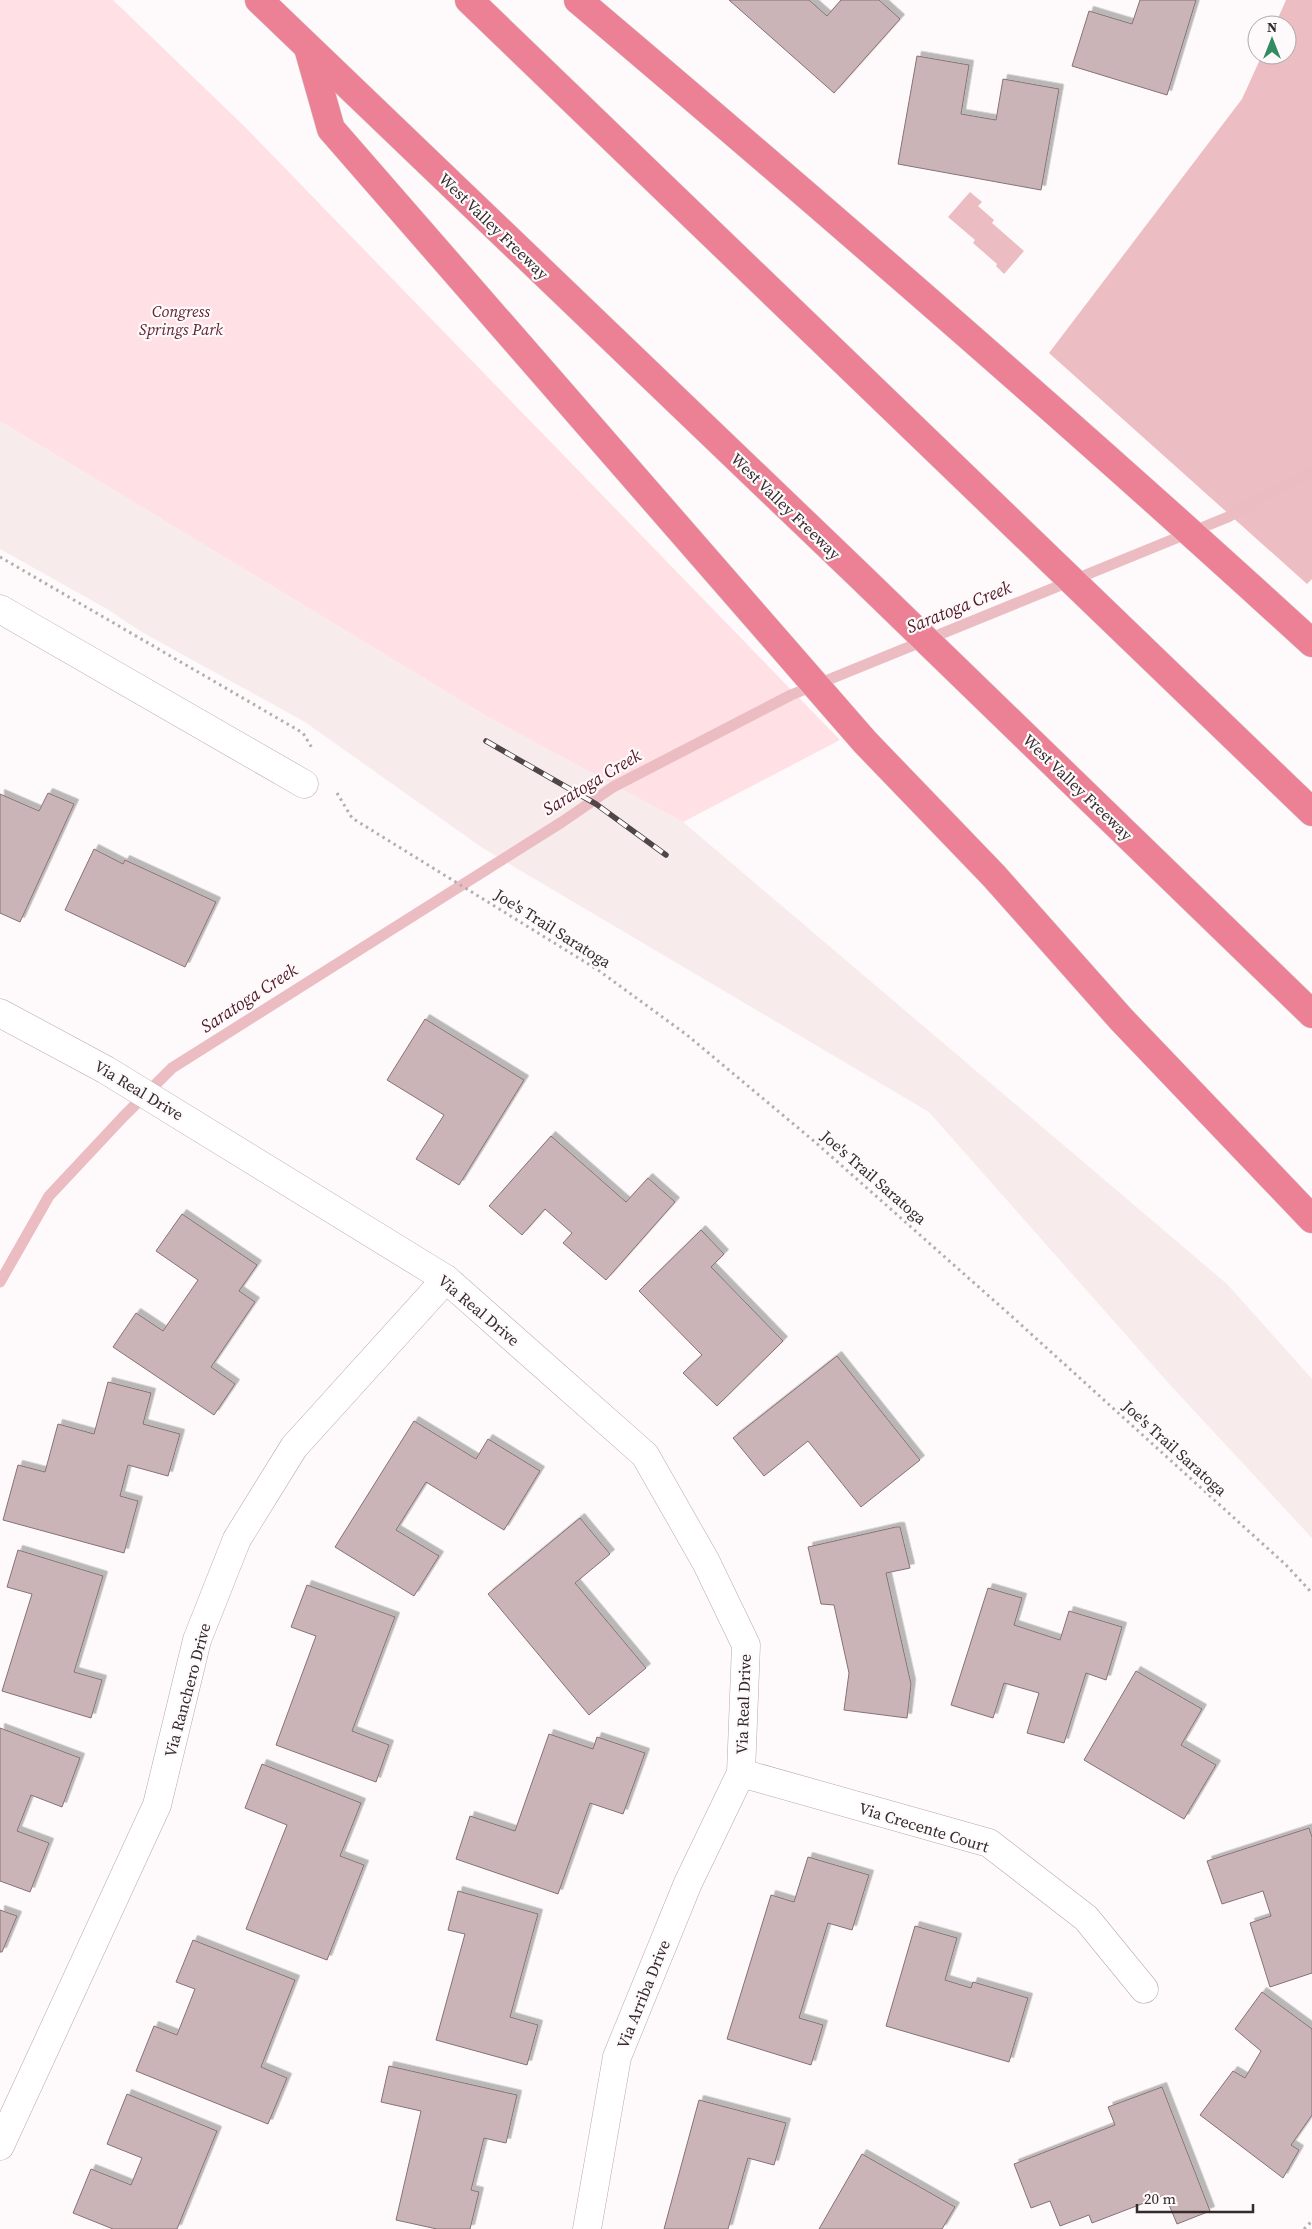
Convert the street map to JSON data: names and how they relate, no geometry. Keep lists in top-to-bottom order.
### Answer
{
  "streets": {
    "highway": ["West Valley Freeway"],
    "street": [
      "Via Real Drive",
      "Via Ranchero Drive",
      "Via Crecente Court",
      "Via Arriba Drive"
    ],
    "path": ["Joe's Trail Saratoga"]
  },
  "crossings": [
    ["Via Real Drive", "Via Ranchero Drive"],
    ["Via Real Drive", "Via Crecente Court"],
    ["Via Real Drive", "Via Arriba Drive"],
    ["Via Crecente Court", "Via Arriba Drive"]
  ],
  "water": ["Saratoga Creek"],
  "parks": ["Congress Springs Park"],
  "scale_bar": "20 m",
  "north": "top"
}
